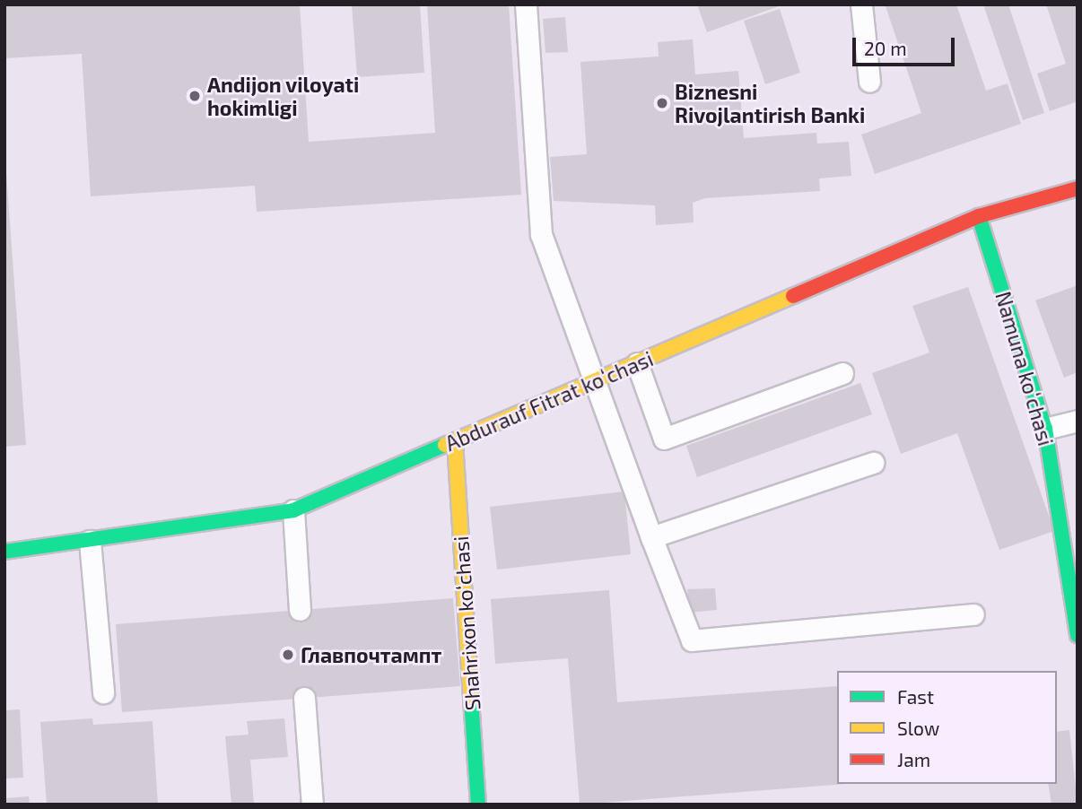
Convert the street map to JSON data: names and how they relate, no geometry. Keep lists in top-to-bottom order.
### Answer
{
  "streets": {
    "main road": ["Namuna koʻchasi", "Abdurauf Fitrat koʻchasi", "Shahrixon koʻchasi"]
  },
  "crossings": [
    ["Namuna koʻchasi", "Abdurauf Fitrat koʻchasi"],
    ["Abdurauf Fitrat koʻchasi", "Shahrixon koʻchasi"]
  ],
  "places": ["Andijon vilоyati hоkimligi", "Biznesni Rivojlantirish Banki", "Главпочтампт"],
  "legend": ["Fast", "Slow", "Jam"],
  "scale_bar": "20 m"
}
